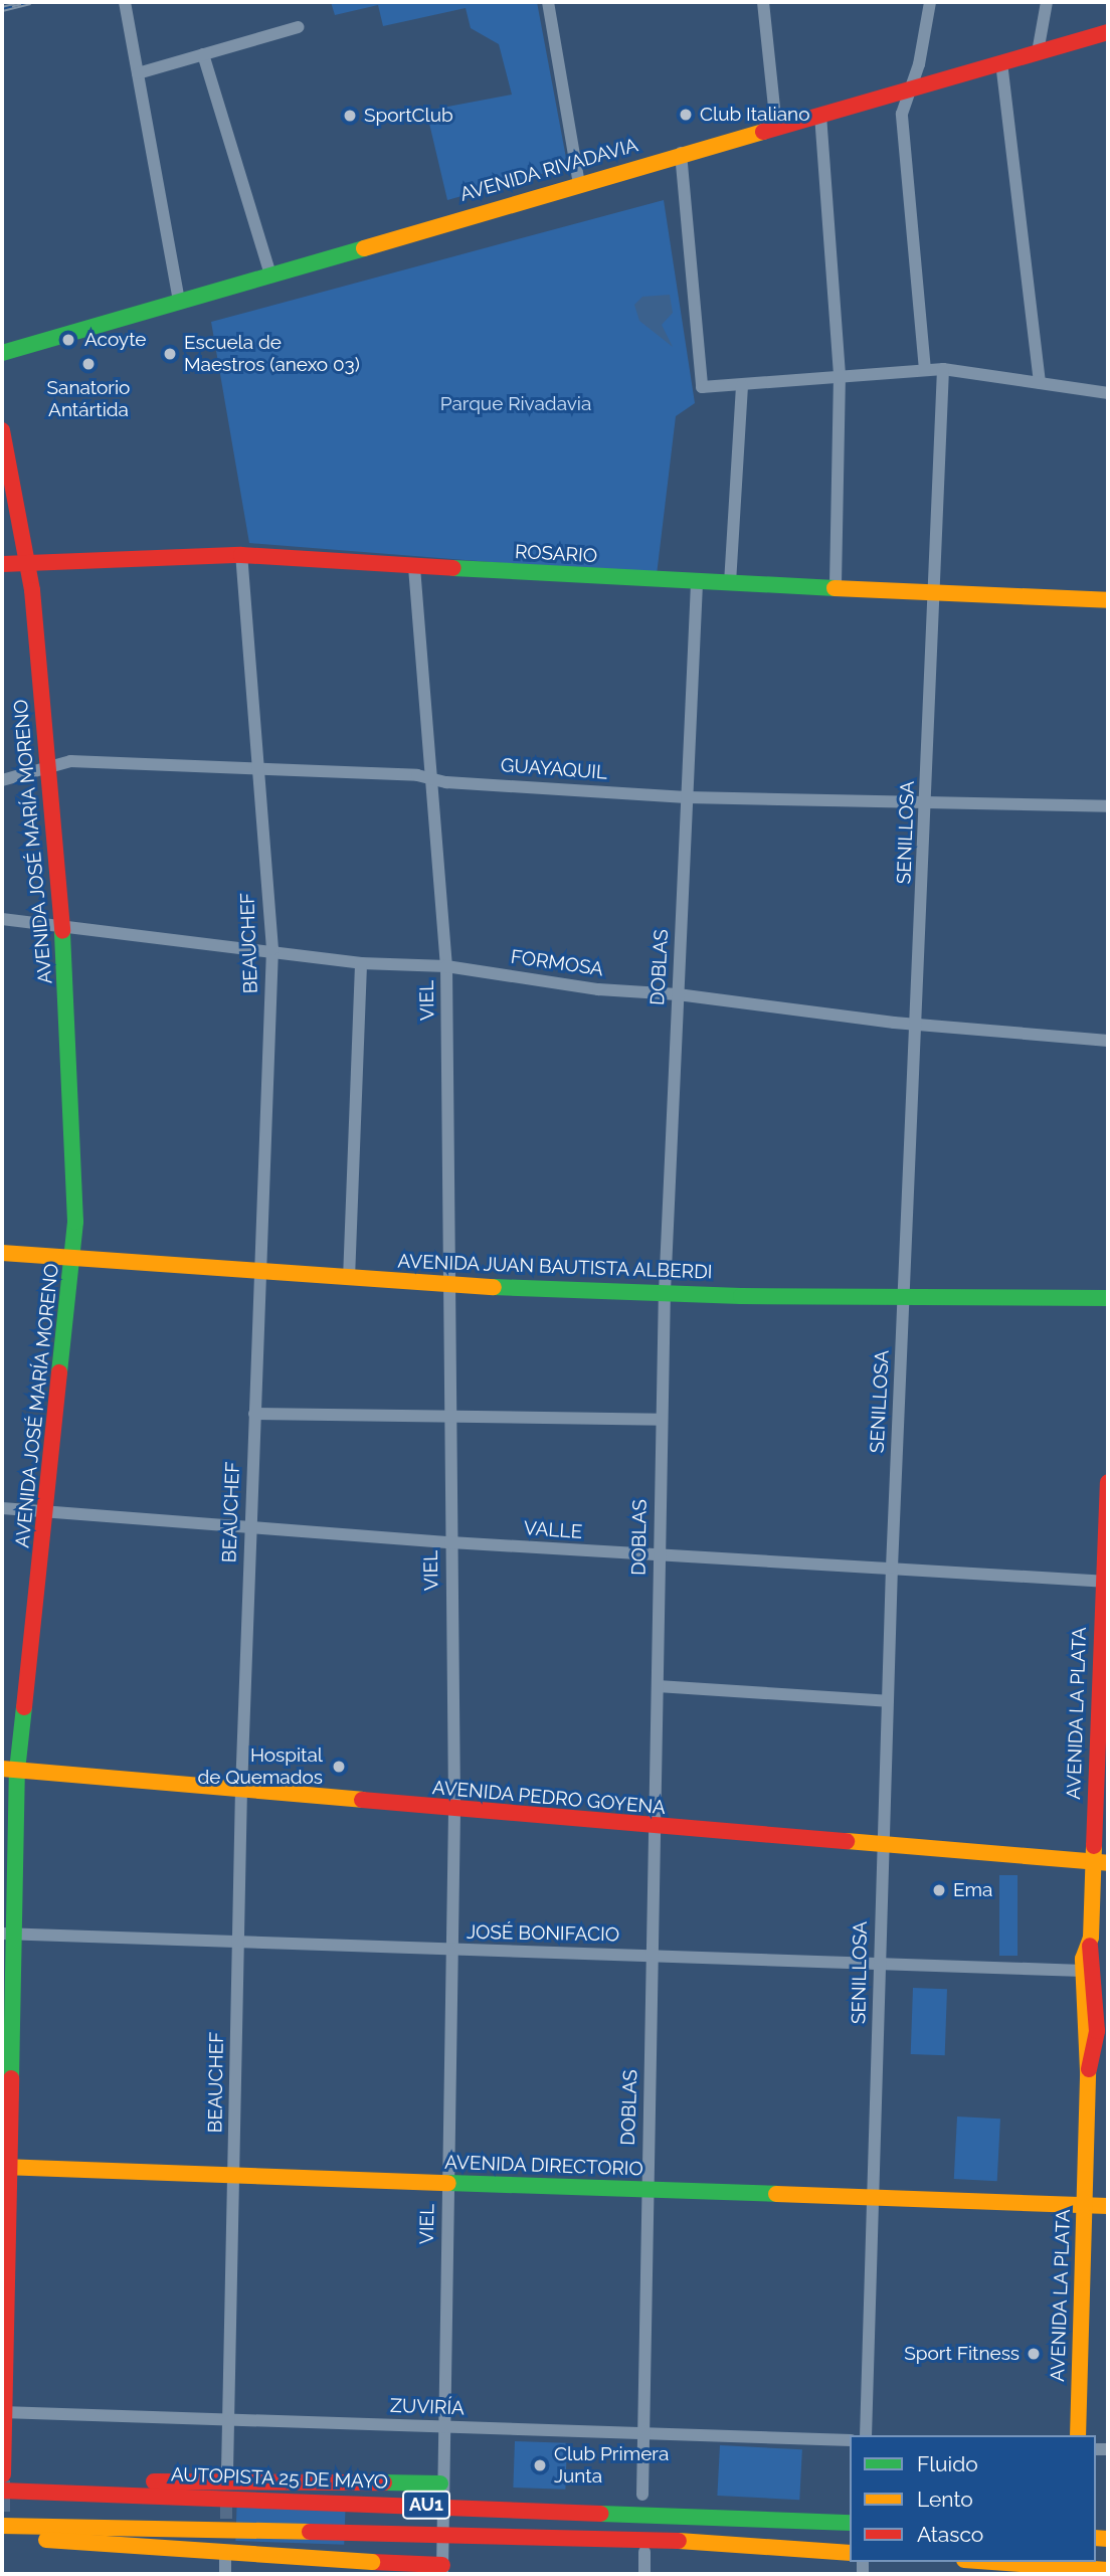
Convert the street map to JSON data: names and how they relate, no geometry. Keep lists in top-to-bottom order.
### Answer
{
  "streets": {
    "main road": [
      "AVENIDA RIVADAVIA",
      "ROSARIO",
      "AVENIDA JOSÉ MARÍA MORENO",
      "AVENIDA JUAN BAUTISTA ALBERDI",
      "AVENIDA LA PLATA",
      "AVENIDA PEDRO GOYENA",
      "AVENIDA DIRECTORIO",
      "AUTOPISTA 25 DE MAYO",
      "AU1"
    ],
    "street": [
      "GUAYAQUIL",
      "SENILLOSA",
      "BEAUCHEF",
      "FORMOSA",
      "DOBLAS",
      "VIEL",
      "VALLE",
      "JOSÉ BONIFACIO",
      "ZUVIRÍA"
    ]
  },
  "crossings": [
    ["ROSARIO", "SENILLOSA"],
    ["ROSARIO", "AVENIDA JOSÉ MARÍA MORENO"],
    ["ROSARIO", "BEAUCHEF"],
    ["ROSARIO", "DOBLAS"],
    ["ROSARIO", "VIEL"],
    ["GUAYAQUIL", "SENILLOSA"],
    ["GUAYAQUIL", "AVENIDA JOSÉ MARÍA MORENO"],
    ["GUAYAQUIL", "BEAUCHEF"],
    ["GUAYAQUIL", "DOBLAS"],
    ["GUAYAQUIL", "VIEL"],
    ["SENILLOSA", "FORMOSA"],
    ["SENILLOSA", "AVENIDA JUAN BAUTISTA ALBERDI"],
    ["SENILLOSA", "VALLE"],
    ["SENILLOSA", "AVENIDA PEDRO GOYENA"],
    ["SENILLOSA", "JOSÉ BONIFACIO"],
    ["SENILLOSA", "AVENIDA DIRECTORIO"],
    ["AVENIDA JOSÉ MARÍA MORENO", "FORMOSA"],
    ["AVENIDA JOSÉ MARÍA MORENO", "AVENIDA JUAN BAUTISTA ALBERDI"],
    ["AVENIDA JOSÉ MARÍA MORENO", "VALLE"],
    ["AVENIDA JOSÉ MARÍA MORENO", "AVENIDA PEDRO GOYENA"],
    ["AVENIDA JOSÉ MARÍA MORENO", "JOSÉ BONIFACIO"],
    ["AVENIDA JOSÉ MARÍA MORENO", "AVENIDA DIRECTORIO"],
    ["AVENIDA JOSÉ MARÍA MORENO", "ZUVIRÍA"],
    ["BEAUCHEF", "FORMOSA"],
    ["BEAUCHEF", "AVENIDA JUAN BAUTISTA ALBERDI"],
    ["BEAUCHEF", "VALLE"],
    ["BEAUCHEF", "AVENIDA PEDRO GOYENA"],
    ["BEAUCHEF", "JOSÉ BONIFACIO"],
    ["BEAUCHEF", "AVENIDA DIRECTORIO"],
    ["BEAUCHEF", "ZUVIRÍA"],
    ["FORMOSA", "DOBLAS"],
    ["FORMOSA", "VIEL"],
    ["DOBLAS", "AVENIDA JUAN BAUTISTA ALBERDI"],
    ["DOBLAS", "VALLE"],
    ["DOBLAS", "AVENIDA PEDRO GOYENA"],
    ["DOBLAS", "JOSÉ BONIFACIO"],
    ["DOBLAS", "AVENIDA DIRECTORIO"],
    ["DOBLAS", "ZUVIRÍA"],
    ["VIEL", "AVENIDA JUAN BAUTISTA ALBERDI"],
    ["VIEL", "VALLE"],
    ["VIEL", "AVENIDA PEDRO GOYENA"],
    ["VIEL", "JOSÉ BONIFACIO"],
    ["VIEL", "AVENIDA DIRECTORIO"],
    ["VIEL", "ZUVIRÍA"],
    ["VALLE", "AVENIDA LA PLATA"],
    ["AVENIDA LA PLATA", "AVENIDA PEDRO GOYENA"],
    ["AVENIDA LA PLATA", "JOSÉ BONIFACIO"],
    ["AVENIDA LA PLATA", "AVENIDA DIRECTORIO"]
  ],
  "parks": ["Parque Rivadavia"],
  "places": [
    "Club Italiano",
    "SportClub",
    "Acoyte",
    "Escuela de Maestros (anexo 03)",
    "Sanatorio Antártida",
    "Hospital de Quemados",
    "Ema",
    "Sport Fitness",
    "Club Primera Junta"
  ],
  "legend": ["Fluido", "Lento", "Atasco"]
}
